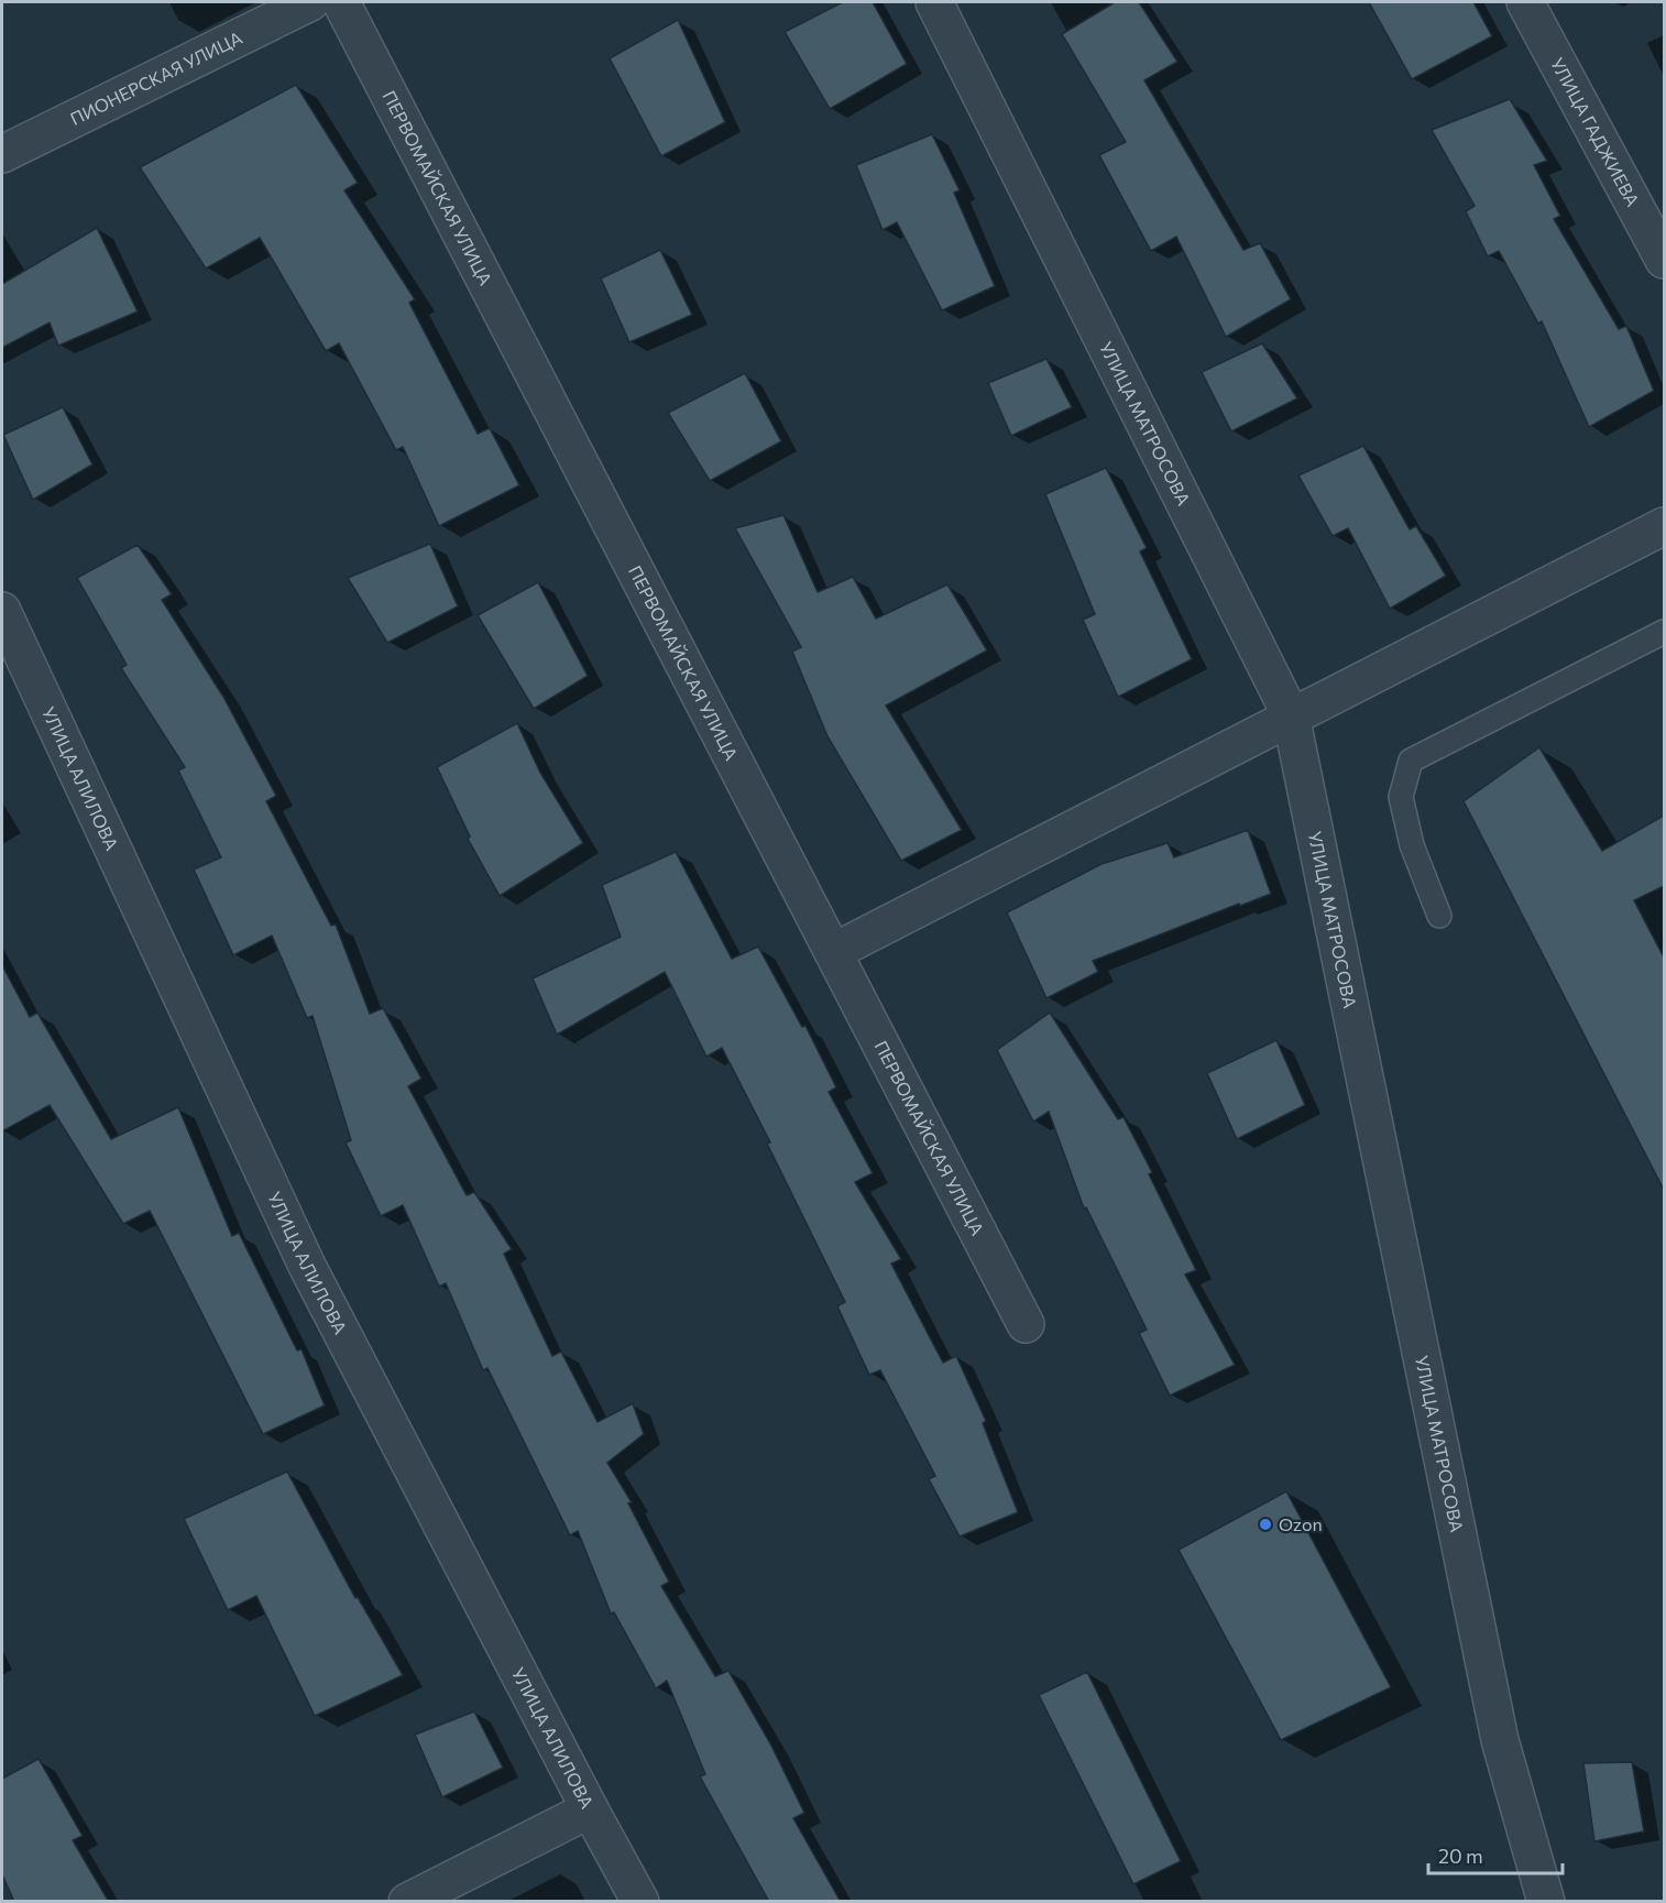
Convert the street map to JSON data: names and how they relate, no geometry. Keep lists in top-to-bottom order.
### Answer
{
  "streets": {
    "street": [
      "ПИОНЕРСКАЯ УЛИЦА",
      "УЛИЦА ГАДЖИЕВА",
      "ПЕРВОМАЙСКАЯ УЛИЦА",
      "УЛИЦА МАТРОСОВА",
      "УЛИЦА АЛИЛОВА"
    ]
  },
  "places": ["Ozon"],
  "scale_bar": "20 m"
}
